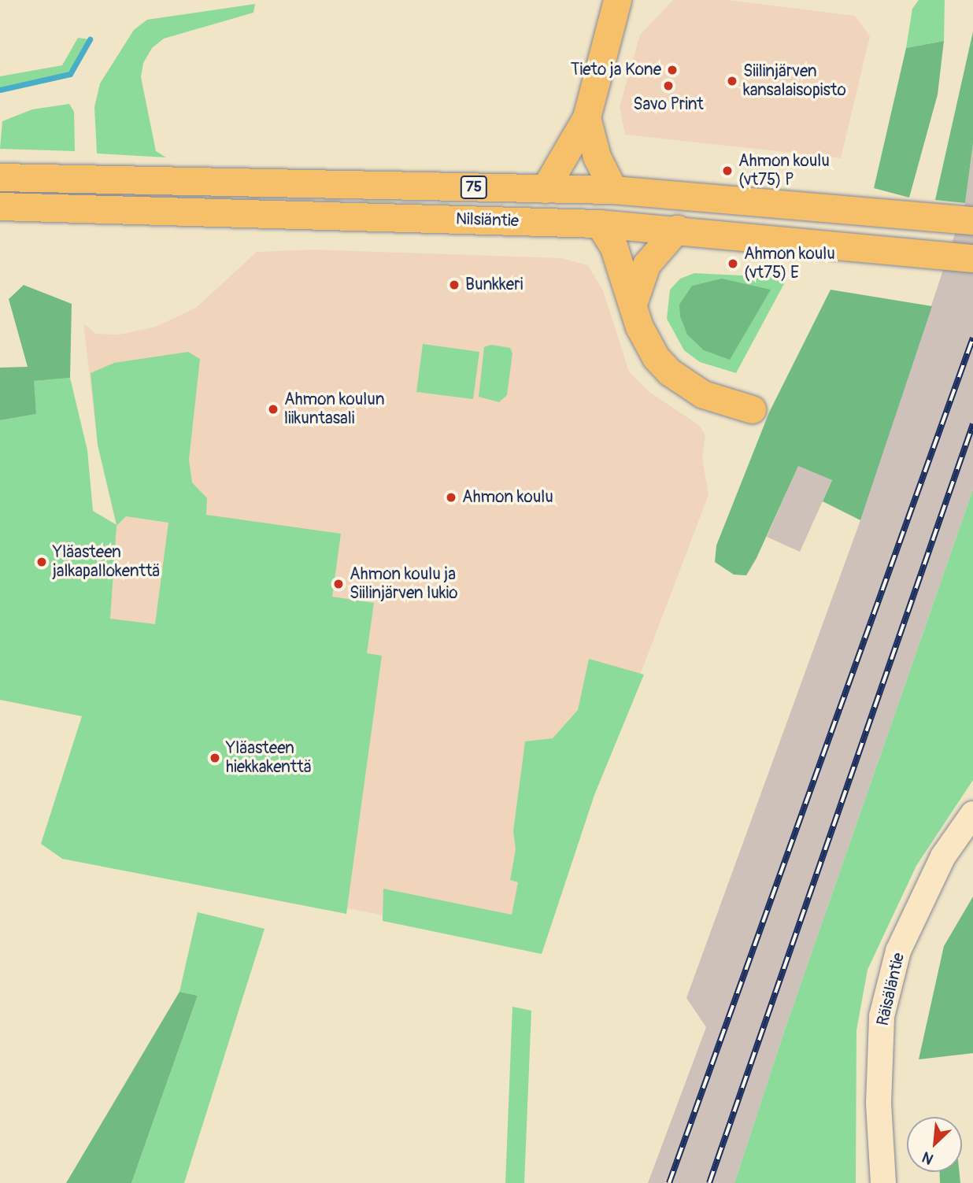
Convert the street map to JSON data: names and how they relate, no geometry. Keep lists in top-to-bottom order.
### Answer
{
  "streets": {
    "main road": ["75", "Nilsiäntie"],
    "street": ["Räisäläntie"]
  },
  "places": [
    "Tieto ja Kone",
    "Siilinjärven kansalaisopisto",
    "Savo Print",
    "Ahmon koulu (vt75) P",
    "Ahmon koulu (vt75) E",
    "Bunkkeri",
    "Ahmon koulun liikuntasali",
    "Ahmon koulu",
    "Yläasteen jalkapallokenttä",
    "Ahmon koulu ja Siilinjärven lukio",
    "Yläasteen hiekkakenttä"
  ],
  "north": "bottom left"
}
